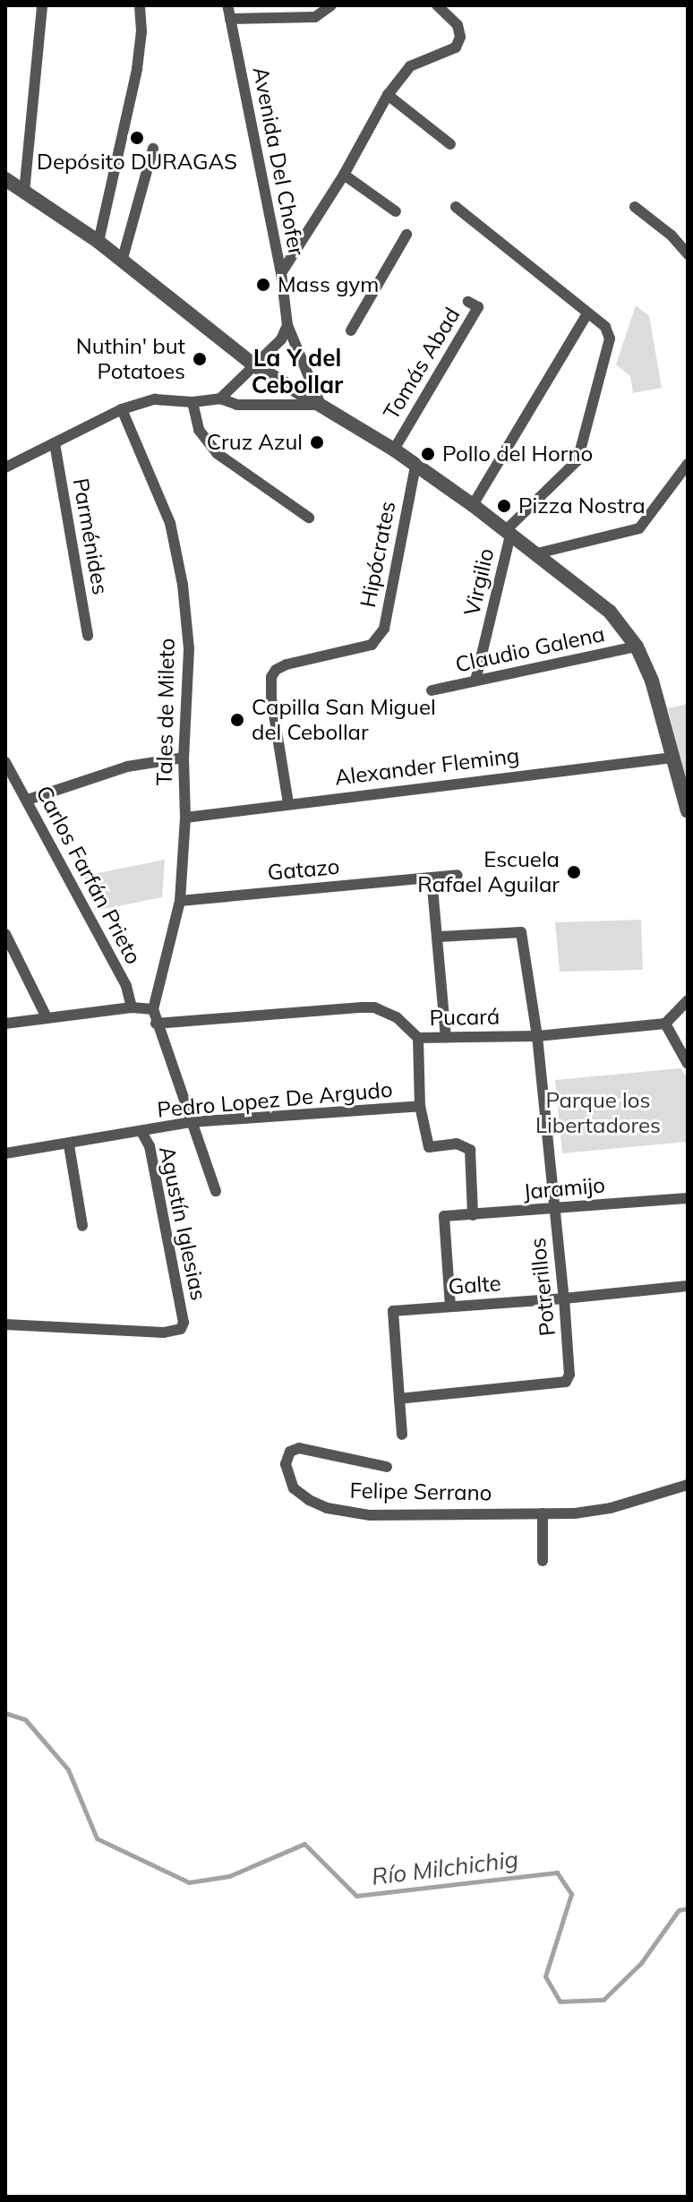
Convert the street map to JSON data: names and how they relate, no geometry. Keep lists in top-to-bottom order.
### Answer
{
  "streets": {
    "street": [
      "Avenida Del Chofer",
      "Tomás Abad",
      "Parménides",
      "Hipócrates",
      "Virgilio",
      "Claudio Galena",
      "Tales de Mileto",
      "Alexander Fleming",
      "Gatazo",
      "Carlos Farfán Prieto",
      "Pucará",
      "Pedro Lopez De Argudo",
      "Jaramijo",
      "Agustín Iglesias",
      "Galte",
      "Potrerillos",
      "Felipe Serrano"
    ]
  },
  "crossings": [
    ["Hipócrates", "Alexander Fleming"],
    ["Virgilio", "Claudio Galena"],
    ["Tales de Mileto", "Alexander Fleming"],
    ["Tales de Mileto", "Gatazo"],
    ["Tales de Mileto", "Pucará"],
    ["Tales de Mileto", "Pedro Lopez De Argudo"],
    ["Pucará", "Potrerillos"],
    ["Pedro Lopez De Argudo", "Agustín Iglesias"],
    ["Jaramijo", "Galte"],
    ["Jaramijo", "Potrerillos"],
    ["Galte", "Potrerillos"]
  ],
  "districts": ["La Y del Cebollar"],
  "water": ["Río Milchichig"],
  "parks": ["Parque los Libertadores"],
  "places": [
    "Depósito DURAGAS",
    "Mass gym",
    "Nuthin' but Potatoes",
    "Cruz Azul",
    "Pollo del Horno",
    "Pizza Nostra",
    "Capilla San Miguel del Cebollar",
    "Escuela Rafael Aguilar"
  ]
}
